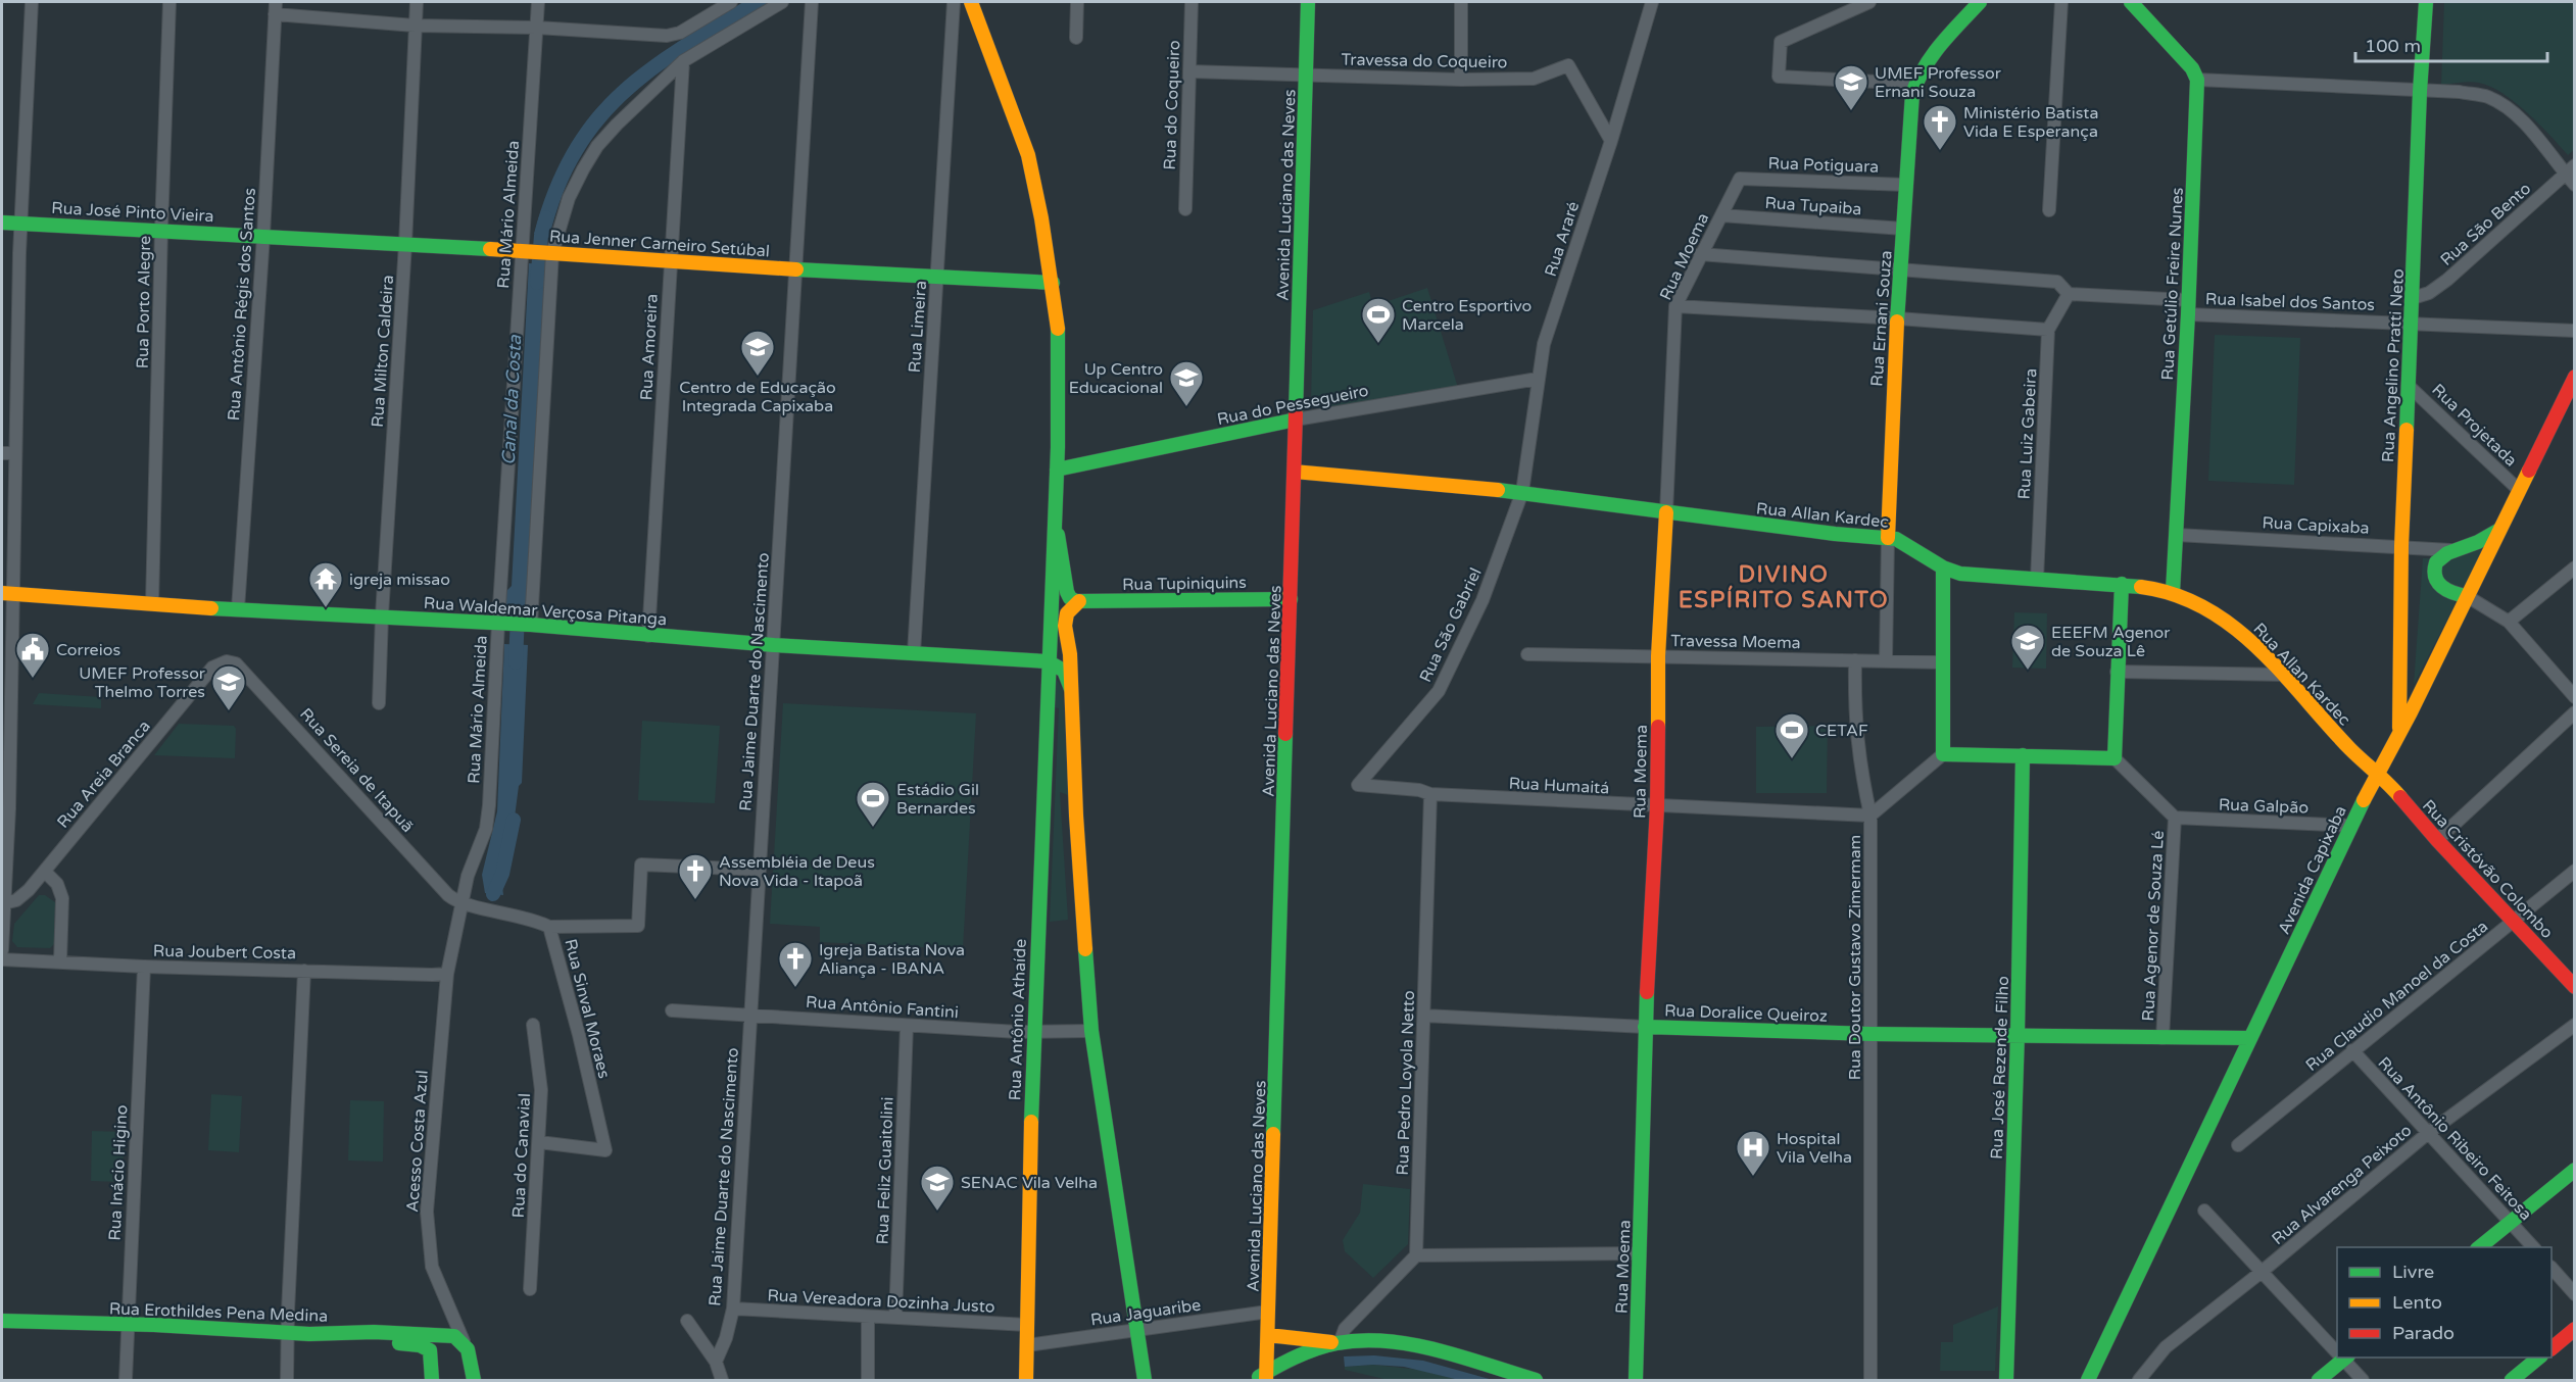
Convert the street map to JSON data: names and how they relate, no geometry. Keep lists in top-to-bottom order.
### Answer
{
  "streets": {
    "street": [
      "Travessa do Coqueiro",
      "Rua do Coqueiro",
      "Rua Potiguara",
      "Avenida Luciano das Neves",
      "Rua Tupaiba",
      "Rua José Pinto Vieira",
      "Rua Mário Almeida",
      "Rua São Bento",
      "Rua Araré",
      "Rua Jenner Carneiro Setúbal",
      "Rua Moema",
      "Rua Getúlio Freire Nunes",
      "Rua Isabel dos Santos",
      "Rua Porto Alegre",
      "Rua Antônio Régis dos Santos",
      "Rua Ernani Souza",
      "Rua Limeira",
      "Rua Amoreira",
      "Rua Milton Caldeira",
      "Rua Angelino Pratti Neto",
      "Rua do Pessegueiro",
      "Rua Projetada",
      "Rua Luiz Gabeira",
      "Rua Allan Kardec",
      "Rua Capixaba",
      "Rua Tupiniquins",
      "Rua Waldemar Verçosa Pitanga",
      "Rua São Gabriel",
      "Travessa Moema",
      "Rua Jaime Duarte do Nascimento",
      "Rua Sereia de Itapuã",
      "Rua Areia Branca",
      "Rua Humaitá",
      "Rua Galpão",
      "Rua Cristóvão Colombo",
      "Avenida Capixaba",
      "Rua Agenor de Souza Lé",
      "Rua Joubert Costa",
      "Rua Doutor Gustavo Zimermam",
      "Rua Claudio Manoel da Costa",
      "Rua Antônio Fantini",
      "Rua Sinval Moraes",
      "Rua Doralice Queiroz",
      "Rua Antônio Athaíde",
      "Rua José Rezende Filho",
      "Rua Pedro Loyola Netto",
      "Rua Antônio Ribeiro Feitosa",
      "Acesso Costa Azul",
      "Rua do Canavial",
      "Rua Feliz Guaitolini",
      "Rua Inácio Higino",
      "Rua Alvarenga Peixoto",
      "Rua Vereadora Dozinha Justo",
      "Rua Erothildes Pena Medina",
      "Rua Jaguaribe"
    ]
  },
  "crossings": [
    ["Travessa do Coqueiro", "Rua do Coqueiro"],
    ["Travessa do Coqueiro", "Avenida Luciano das Neves"],
    ["Travessa do Coqueiro", "Rua Araré"],
    ["Rua Potiguara", "Rua Moema"],
    ["Rua Potiguara", "Rua Ernani Souza"],
    ["Avenida Luciano das Neves", "Rua do Pessegueiro"],
    ["Avenida Luciano das Neves", "Rua Allan Kardec"],
    ["Avenida Luciano das Neves", "Rua Tupiniquins"],
    ["Avenida Luciano das Neves", "Rua Jaguaribe"],
    ["Rua Tupaiba", "Rua Moema"],
    ["Rua Tupaiba", "Rua Ernani Souza"],
    ["Rua José Pinto Vieira", "Rua Jenner Carneiro Setúbal"],
    ["Rua José Pinto Vieira", "Rua Porto Alegre"],
    ["Rua José Pinto Vieira", "Rua Antônio Régis dos Santos"],
    ["Rua Mário Almeida", "Rua Jenner Carneiro Setúbal"],
    ["Rua Mário Almeida", "Rua Waldemar Verçosa Pitanga"],
    ["Rua Mário Almeida", "Rua Sereia de Itapuã"],
    ["Rua Mário Almeida", "Rua Joubert Costa"],
    ["Rua Mário Almeida", "Rua Sinval Moraes"],
    ["Rua Mário Almeida", "Acesso Costa Azul"],
    ["Rua São Bento", "Rua Angelino Pratti Neto"],
    ["Rua Araré", "Rua do Pessegueiro"],
    ["Rua Araré", "Rua Allan Kardec"],
    ["Rua Araré", "Rua São Gabriel"],
    ["Rua Jenner Carneiro Setúbal", "Rua Antônio Régis dos Santos"],
    ["Rua Jenner Carneiro Setúbal", "Rua Limeira"],
    ["Rua Jenner Carneiro Setúbal", "Rua Amoreira"],
    ["Rua Jenner Carneiro Setúbal", "Rua Milton Caldeira"],
    ["Rua Jenner Carneiro Setúbal", "Rua Jaime Duarte do Nascimento"],
    ["Rua Jenner Carneiro Setúbal", "Rua Antônio Athaíde"],
    ["Rua Moema", "Rua Allan Kardec"],
    ["Rua Moema", "Travessa Moema"],
    ["Rua Moema", "Rua Humaitá"],
    ["Rua Moema", "Rua Doralice Queiroz"],
    ["Rua Getúlio Freire Nunes", "Rua Isabel dos Santos"],
    ["Rua Getúlio Freire Nunes", "Rua Allan Kardec"],
    ["Rua Getúlio Freire Nunes", "Rua Capixaba"],
    ["Rua Isabel dos Santos", "Rua Angelino Pratti Neto"],
    ["Rua Isabel dos Santos", "Rua Luiz Gabeira"],
    ["Rua Porto Alegre", "Rua Waldemar Verçosa Pitanga"],
    ["Rua Antônio Régis dos Santos", "Rua Waldemar Verçosa Pitanga"],
    ["Rua Ernani Souza", "Rua Allan Kardec"],
    ["Rua Ernani Souza", "Travessa Moema"],
    ["Rua Limeira", "Rua Waldemar Verçosa Pitanga"],
    ["Rua Amoreira", "Rua Waldemar Verçosa Pitanga"],
    ["Rua Milton Caldeira", "Rua Waldemar Verçosa Pitanga"],
    ["Rua Angelino Pratti Neto", "Rua Projetada"],
    ["Rua Angelino Pratti Neto", "Rua Capixaba"],
    ["Rua Angelino Pratti Neto", "Avenida Capixaba"],
    ["Rua do Pessegueiro", "Rua Antônio Athaíde"],
    ["Rua Projetada", "Avenida Capixaba"],
    ["Rua Luiz Gabeira", "Rua Allan Kardec"],
    ["Rua Allan Kardec", "Rua São Gabriel"],
    ["Rua Allan Kardec", "Rua Cristóvão Colombo"],
    ["Rua Allan Kardec", "Avenida Capixaba"],
    ["Rua Waldemar Verçosa Pitanga", "Rua Jaime Duarte do Nascimento"],
    ["Rua Waldemar Verçosa Pitanga", "Rua Antônio Athaíde"],
    ["Rua São Gabriel", "Rua Humaitá"],
    ["Rua Jaime Duarte do Nascimento", "Rua Antônio Fantini"],
    ["Rua Jaime Duarte do Nascimento", "Rua Vereadora Dozinha Justo"],
    ["Rua Sereia de Itapuã", "Rua Areia Branca"],
    ["Rua Sereia de Itapuã", "Rua Sinval Moraes"],
    ["Rua Humaitá", "Rua Doutor Gustavo Zimermam"],
    ["Rua Humaitá", "Rua Pedro Loyola Netto"],
    ["Rua Galpão", "Avenida Capixaba"],
    ["Rua Galpão", "Rua Agenor de Souza Lé"],
    ["Rua Cristóvão Colombo", "Avenida Capixaba"],
    ["Rua Cristóvão Colombo", "Rua Claudio Manoel da Costa"],
    ["Avenida Capixaba", "Rua Doralice Queiroz"],
    ["Rua Agenor de Souza Lé", "Rua Doralice Queiroz"],
    ["Rua Joubert Costa", "Acesso Costa Azul"],
    ["Rua Joubert Costa", "Rua Inácio Higino"],
    ["Rua Doutor Gustavo Zimermam", "Rua Doralice Queiroz"],
    ["Rua Claudio Manoel da Costa", "Rua Antônio Ribeiro Feitosa"],
    ["Rua Antônio Fantini", "Rua Antônio Athaíde"],
    ["Rua Antônio Fantini", "Rua Feliz Guaitolini"],
    ["Rua Sinval Moraes", "Rua do Canavial"],
    ["Rua Doralice Queiroz", "Rua José Rezende Filho"],
    ["Rua Doralice Queiroz", "Rua Pedro Loyola Netto"],
    ["Rua Antônio Athaíde", "Rua Vereadora Dozinha Justo"],
    ["Rua Antônio Athaíde", "Rua Jaguaribe"],
    ["Rua Antônio Ribeiro Feitosa", "Rua Alvarenga Peixoto"],
    ["Acesso Costa Azul", "Rua Erothildes Pena Medina"],
    ["Rua Feliz Guaitolini", "Rua Vereadora Dozinha Justo"],
    ["Rua Inácio Higino", "Rua Erothildes Pena Medina"]
  ],
  "districts": ["DIVINO ESPÍRITO SANTO"],
  "water": ["Canal da Costa"],
  "places": {
    "school or university": [
      "UMEF Professor Ernani Souza",
      "Centro de Educação Integrada Capixaba",
      "Up Centro Educacional",
      "EEEFM Agenor de Souza Lê",
      "UMEF Professor Thelmo Torres",
      "SENAC Vila Velha"
    ],
    "church": ["Ministério Batista Vida E Esperança", "Assembléia de Deus Nova Vida - Itapoã", "Igreja Batista Nova Aliança - IBANA"],
    "sports": ["Centro Esportivo Marcela", "CETAF", "Estádio Gil Bernardes"],
    "temple": ["igreja missao"],
    "public building": ["Correios"],
    "hospital": ["Hospital Vila Velha"]
  },
  "legend": ["Livre", "Lento", "Parado"],
  "scale_bar": "100 m"
}
